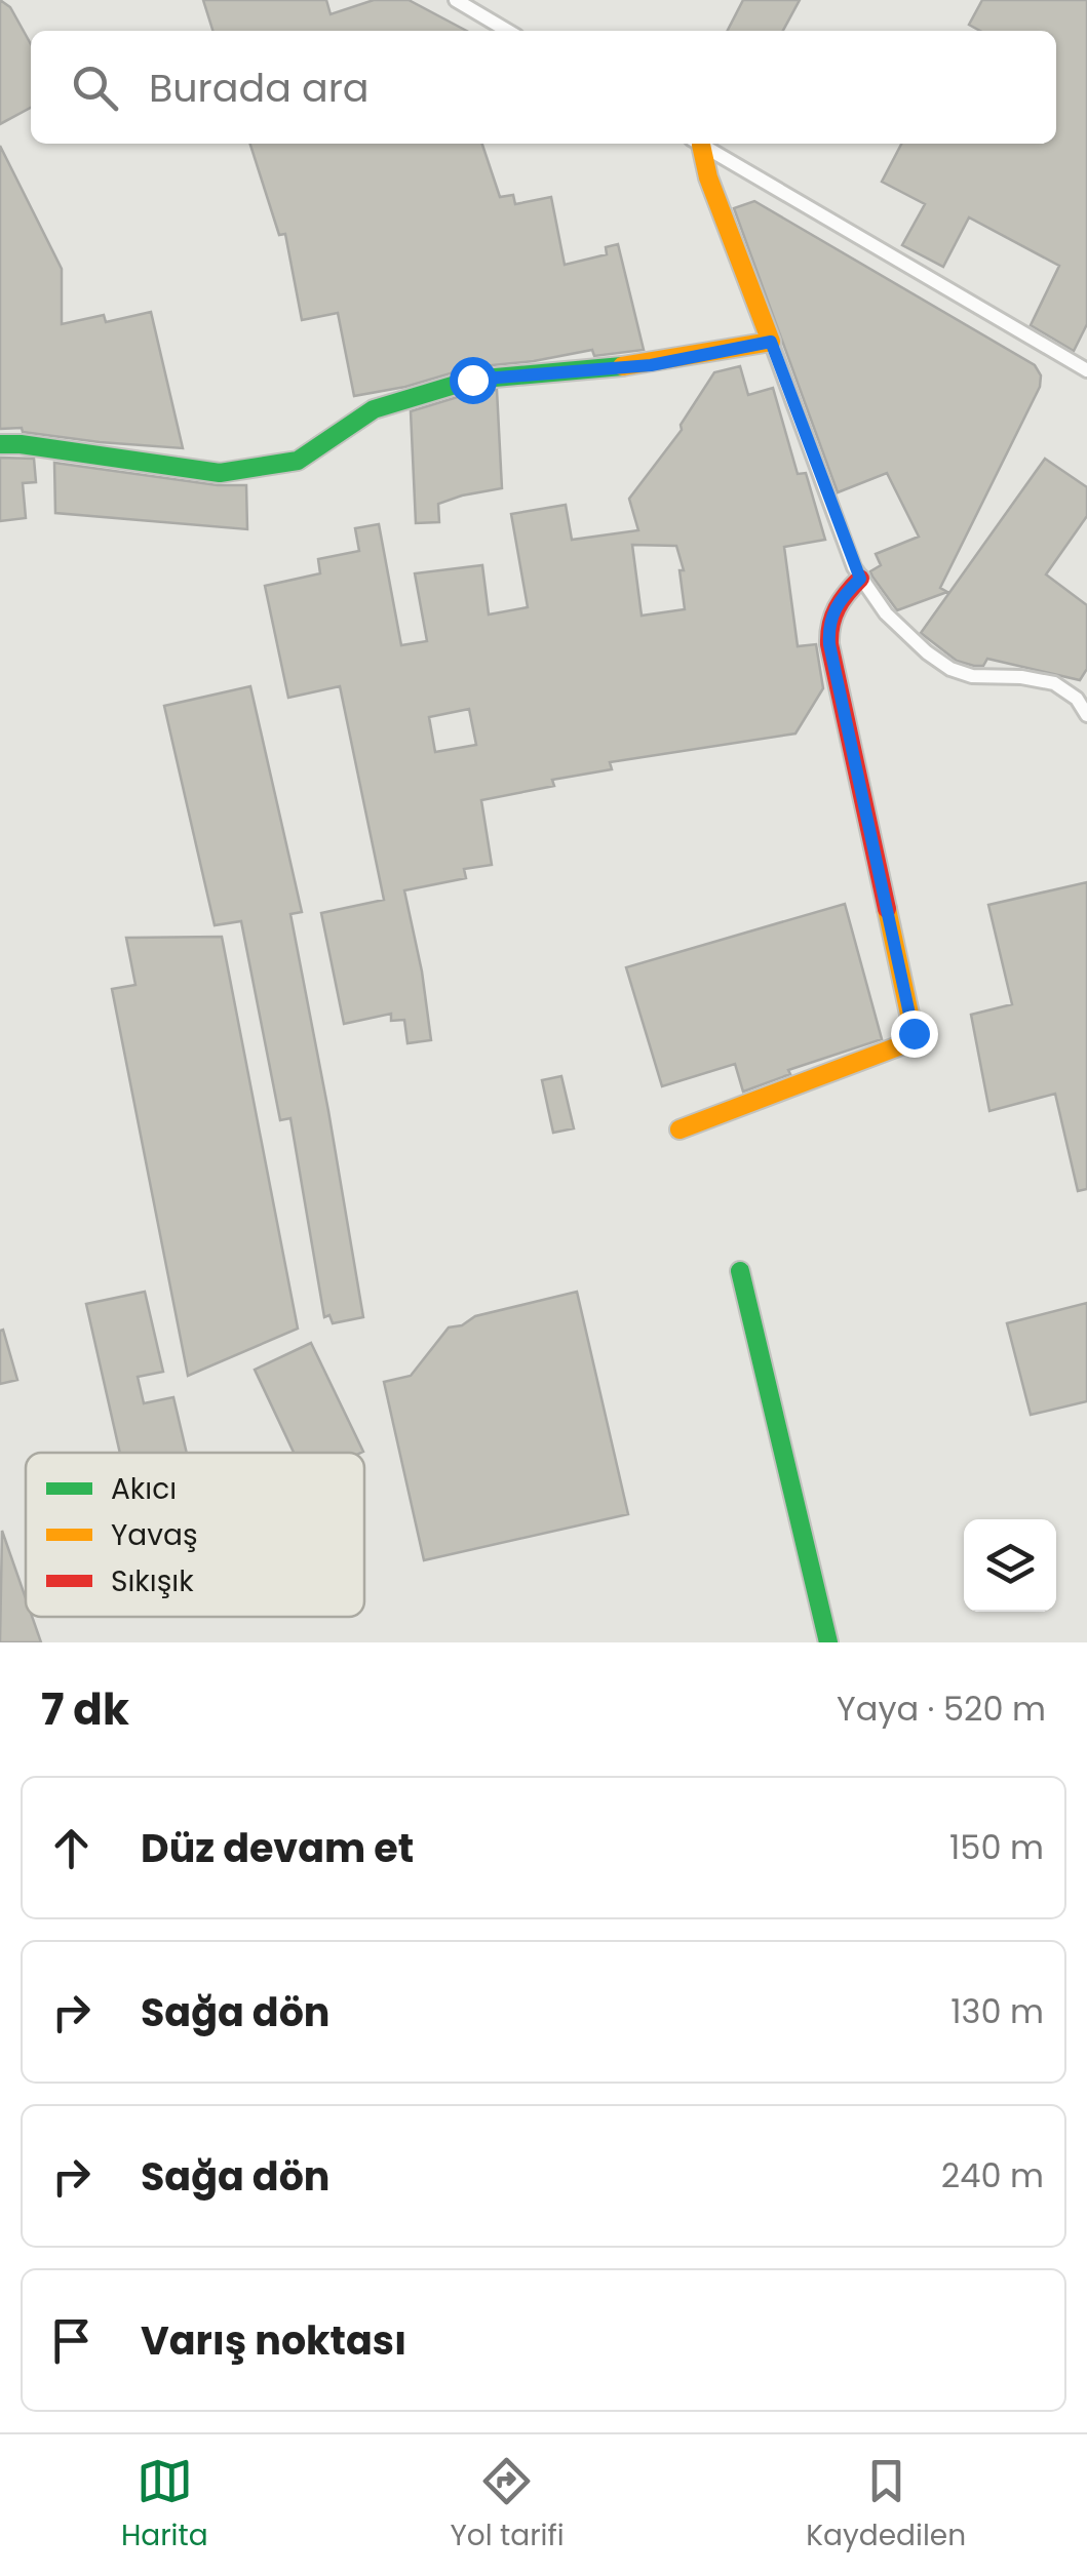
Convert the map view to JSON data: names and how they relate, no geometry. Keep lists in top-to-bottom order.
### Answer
{
  "legend": ["Akıcı", "Yavaş", "Sıkışık"],
  "page": {
    "search": "Burada ara",
    "heading": ["7 dk", "Yaya · 520 m"],
    "list": [
      ["Düz devam et", "150 m"],
      ["Sağa dön", "130 m"],
      ["Sağa dön", "240 m"],
      "Varış noktası"
    ],
    "nav": ["Harita", "Yol tarifi", "Kaydedilen"]
  }
}
